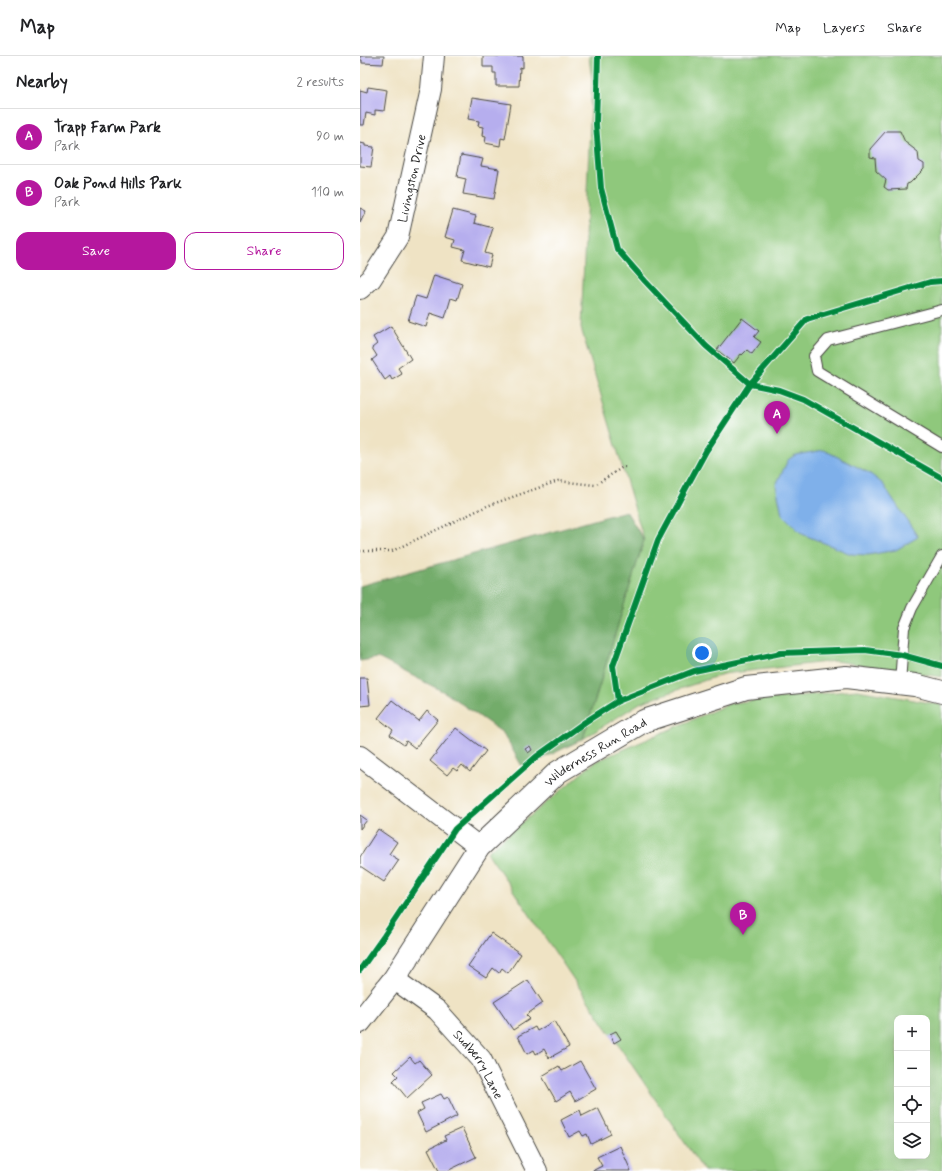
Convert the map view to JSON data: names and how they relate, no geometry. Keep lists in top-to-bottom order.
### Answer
{
  "streets": {
    "street": ["Livingston Drive", "Wilderness Run Road", "Sudberry Lane"]
  },
  "crossings": [
    ["Wilderness Run Road", "Sudberry Lane"]
  ],
  "page": {
    "header": "Map",
    "nav": ["Map", "Layers", "Share"],
    "heading": ["Nearby", "2 results"],
    "list": [
      {
        "mark": "A",
        "name": "Trapp Farm Park",
        "note": "Park",
        "value": "90 m"
      },
      {
        "mark": "B",
        "name": "Oak Pond Hills Park",
        "note": "Park",
        "value": "110 m"
      }
    ],
    "buttons": ["Save", "Share"],
    "pins": ["A", "B"],
    "map_buttons": ["+", "−"]
  }
}
